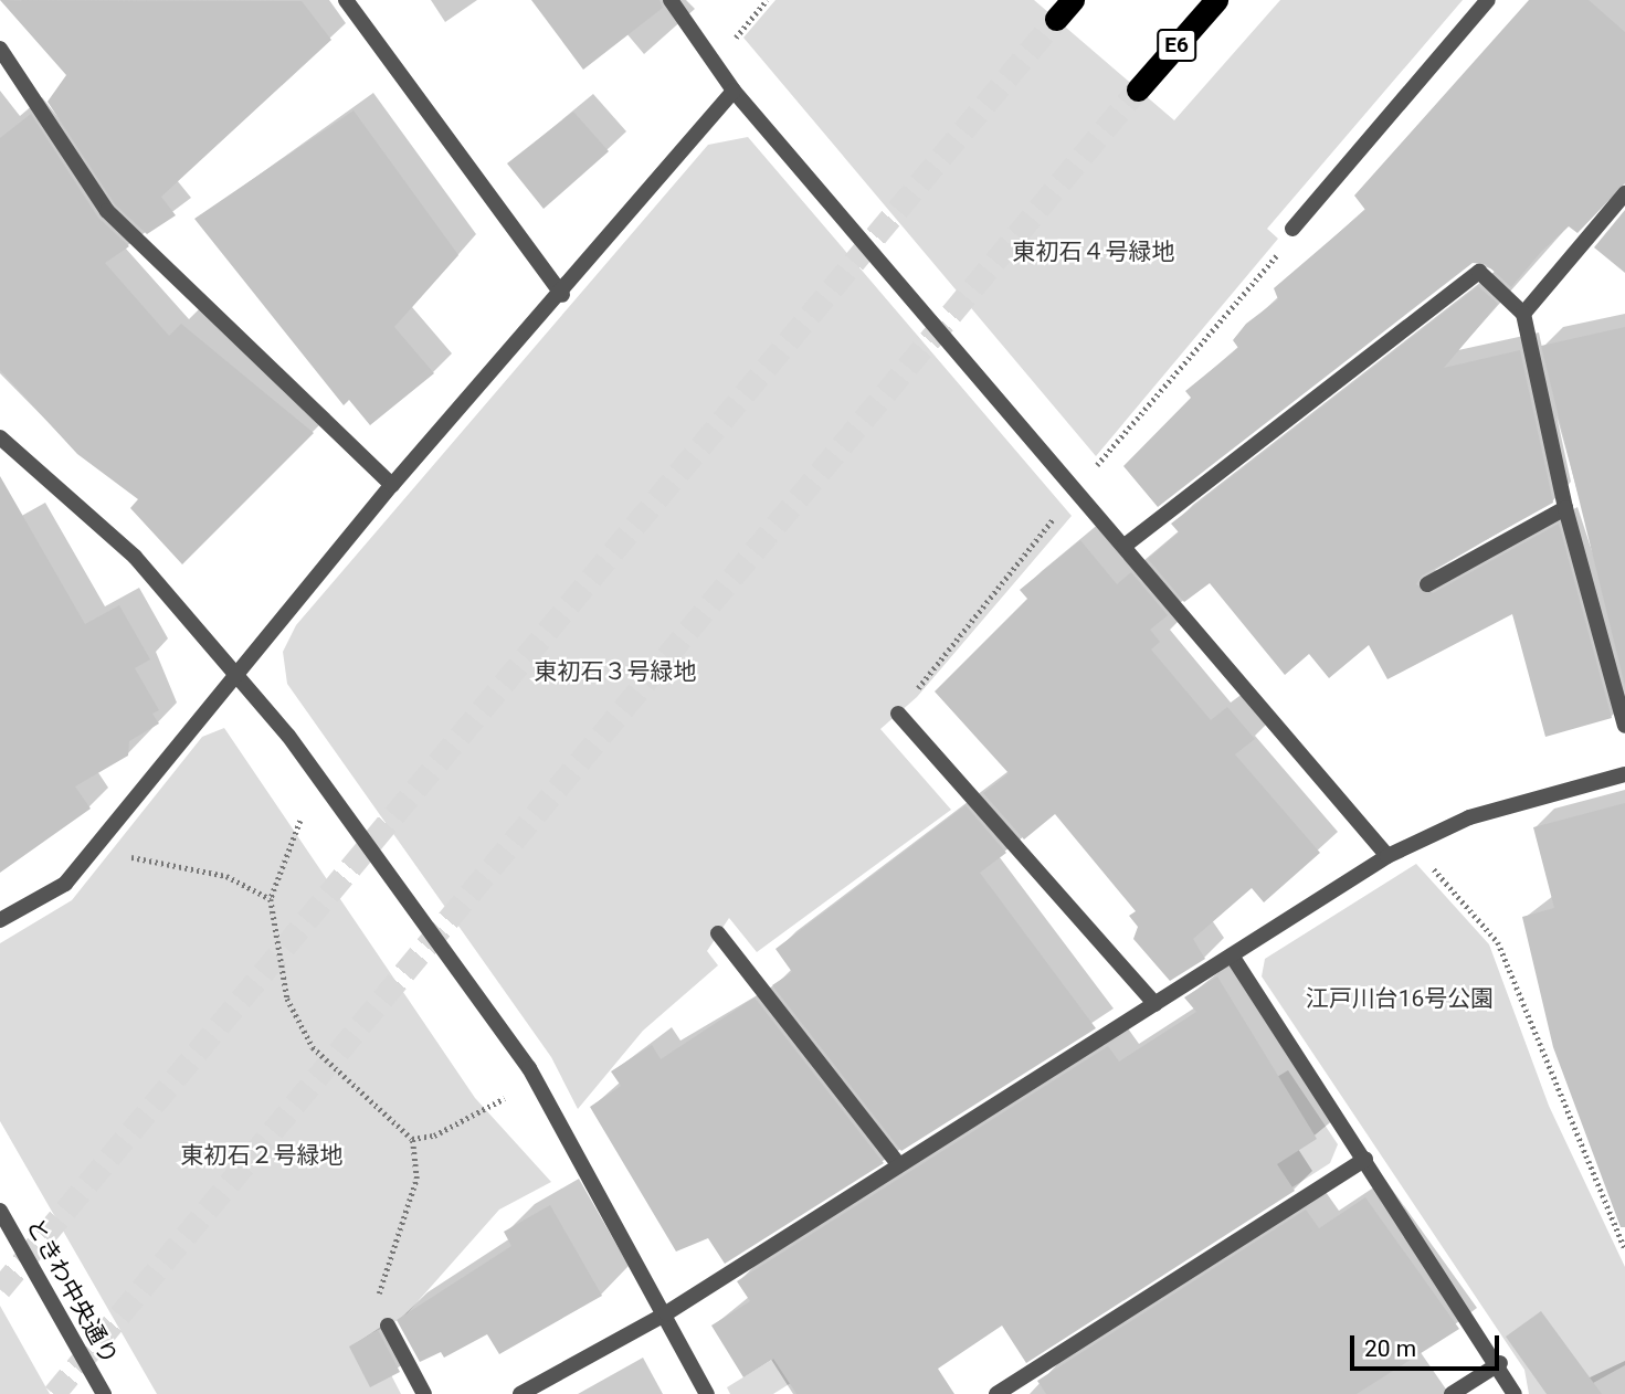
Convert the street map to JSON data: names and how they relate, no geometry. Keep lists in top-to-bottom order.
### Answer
{
  "streets": {
    "highway": ["E6"],
    "street": ["ときわ中央通り"]
  },
  "parks": [
    "東初石４号緑地",
    "東初石３号緑地",
    "江戸川台16号公園",
    "東初石２号緑地"
  ],
  "scale_bar": "20 m"
}
